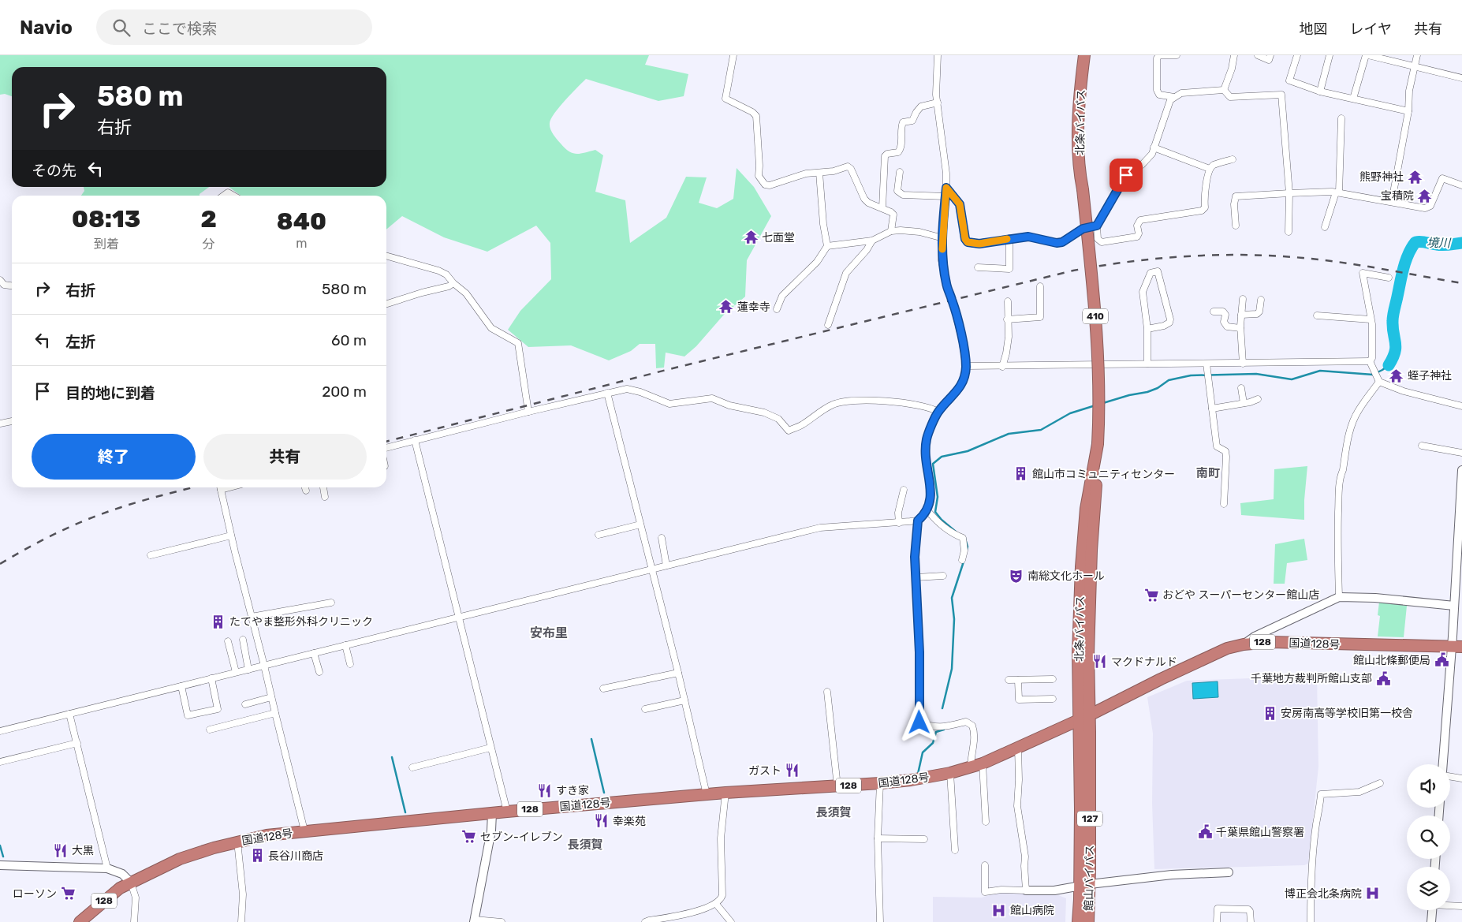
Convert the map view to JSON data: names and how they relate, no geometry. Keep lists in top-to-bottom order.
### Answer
{
  "streets": {
    "highway": [
      "北条バイパス",
      "410",
      "128",
      "国道128号",
      "127",
      "館山バイパス"
    ]
  },
  "crossings": [
    ["北条バイパス", "128"],
    ["北条バイパス", "国道128号"],
    ["北条バイパス", "館山バイパス"],
    ["128", "国道128号"],
    ["128", "館山バイパス"],
    ["国道128号", "館山バイパス"]
  ],
  "districts": [
    "南町",
    "安布里",
    "長須賀",
    "長須賀"
  ],
  "water": ["境川"],
  "places": {
    "temple": [
      "熊野神社",
      "宝積院",
      "七面堂",
      "蓮幸寺",
      "蛭子神社"
    ],
    "building": [
      "館山市コミュニティセンター",
      "たてやま整形外科クリニック",
      "安房南高等学校旧第一校舎",
      "長谷川商店"
    ],
    "theatre": ["南総文化ホール"],
    "supermarket": ["おどや スーパーセンター館山店", "セブン-イレブン", "ローソン"],
    "public building": ["館山北條郵便局", "千葉地方裁判所館山支部", "千葉県館山警察署"],
    "restaurant": [
      "マクドナルド",
      "ガスト",
      "すき家",
      "幸楽苑",
      "大黒"
    ],
    "hospital": ["博正会北条病院", "館山病院"]
  },
  "page": {
    "header": "Navio",
    "search": "ここで検索",
    "nav": ["地図", "レイヤ", "共有"],
    "turn": ["580 m", "右折"],
    "then": "その先",
    "eta": [
      "08:13",
      "到着",
      "2",
      "分",
      "840",
      "m"
    ],
    "list": [
      {
        "name": "右折",
        "value": "580 m"
      },
      {
        "name": "左折",
        "value": "60 m"
      },
      {
        "name": "目的地に到着",
        "value": "200 m"
      }
    ],
    "buttons": ["終了", "共有"]
  }
}
